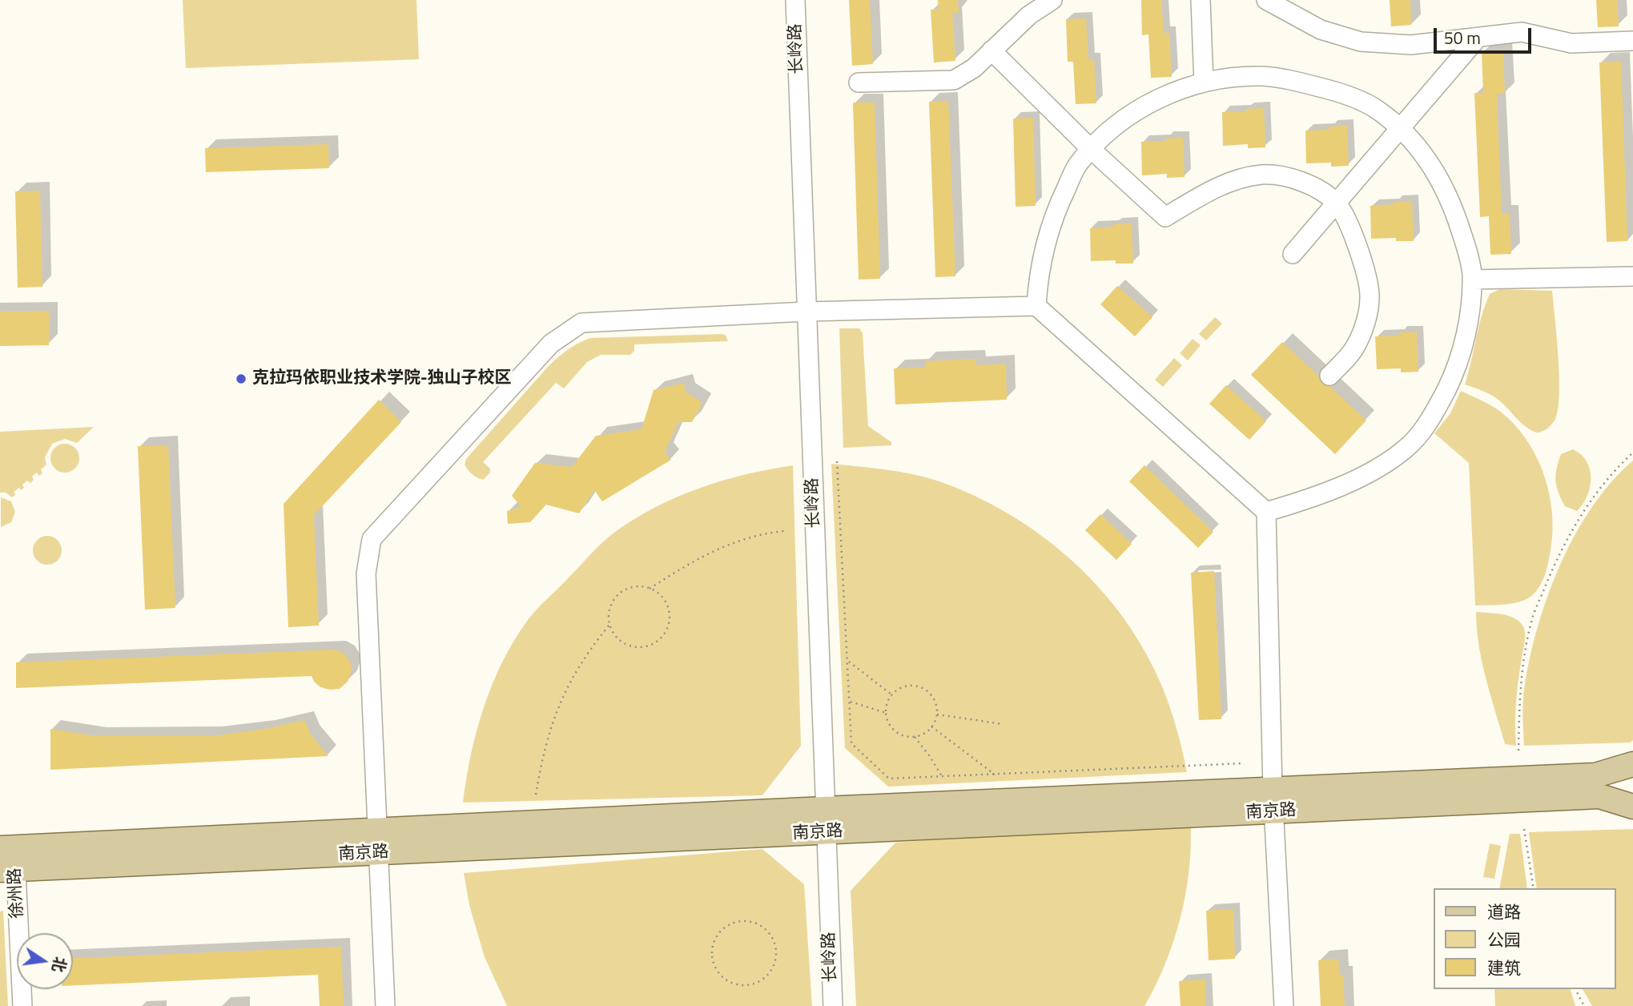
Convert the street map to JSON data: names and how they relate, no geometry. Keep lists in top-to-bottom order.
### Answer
{
  "streets": {
    "main road": ["南京路"],
    "street": ["长岭路", "徐州路"]
  },
  "crossings": [
    ["长岭路", "南京路"],
    ["南京路", "徐州路"]
  ],
  "places": ["克拉玛依职业技术学院-独山子校区"],
  "legend": ["道路", "公园", "建筑"],
  "scale_bar": "50 m",
  "north": "right"
}
